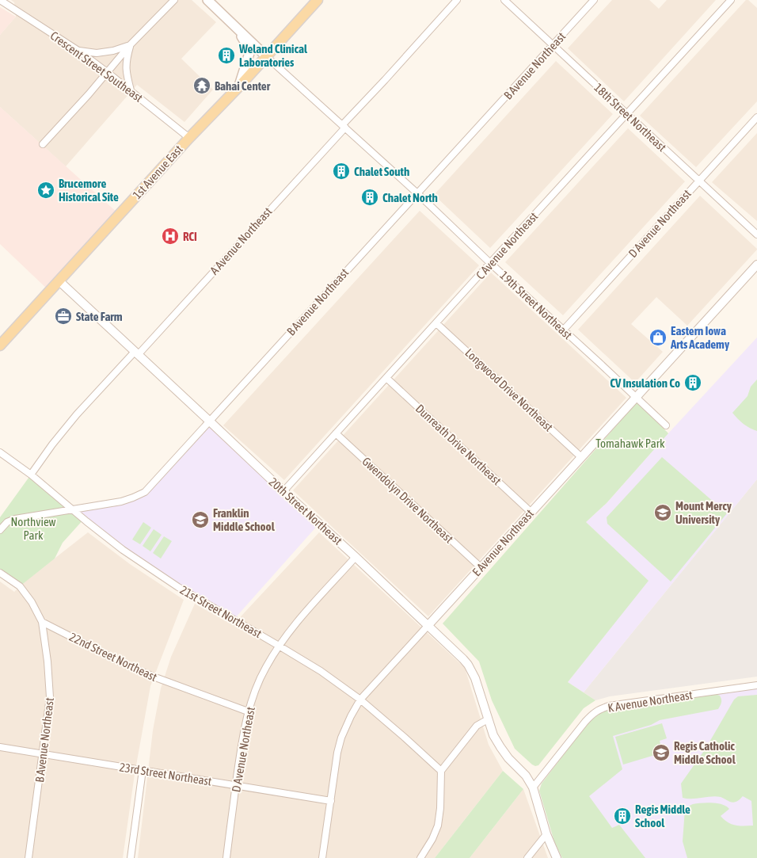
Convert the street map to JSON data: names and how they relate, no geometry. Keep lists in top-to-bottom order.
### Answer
{
  "streets": {
    "main road": ["1st Avenue East"],
    "street": [
      "B Avenue Northeast",
      "Crescent Street Southeast",
      "18th Street Northeast",
      "D Avenue Northeast",
      "A Avenue Northeast",
      "C Avenue Northeast",
      "19th Street Northeast",
      "Longwood Drive Northeast",
      "Dunreath Drive Northeast",
      "Gwendolyn Drive Northeast",
      "20th Street Northeast",
      "E Avenue Northeast",
      "21st Street Northeast",
      "22nd Street Northeast",
      "K Avenue Northeast",
      "23rd Street Northeast"
    ]
  },
  "crossings": [
    ["B Avenue Northeast", "18th Street Northeast"],
    ["B Avenue Northeast", "19th Street Northeast"],
    ["B Avenue Northeast", "20th Street Northeast"],
    ["B Avenue Northeast", "21st Street Northeast"],
    ["B Avenue Northeast", "22nd Street Northeast"],
    ["B Avenue Northeast", "23rd Street Northeast"],
    ["Crescent Street Southeast", "1st Avenue East"],
    ["18th Street Northeast", "D Avenue Northeast"],
    ["18th Street Northeast", "C Avenue Northeast"],
    ["1st Avenue East", "19th Street Northeast"],
    ["1st Avenue East", "20th Street Northeast"],
    ["D Avenue Northeast", "19th Street Northeast"],
    ["D Avenue Northeast", "20th Street Northeast"],
    ["D Avenue Northeast", "21st Street Northeast"],
    ["D Avenue Northeast", "22nd Street Northeast"],
    ["D Avenue Northeast", "23rd Street Northeast"],
    ["A Avenue Northeast", "19th Street Northeast"],
    ["A Avenue Northeast", "20th Street Northeast"],
    ["A Avenue Northeast", "21st Street Northeast"],
    ["C Avenue Northeast", "19th Street Northeast"],
    ["C Avenue Northeast", "Longwood Drive Northeast"],
    ["C Avenue Northeast", "Dunreath Drive Northeast"],
    ["C Avenue Northeast", "Gwendolyn Drive Northeast"],
    ["C Avenue Northeast", "20th Street Northeast"],
    ["19th Street Northeast", "E Avenue Northeast"],
    ["Longwood Drive Northeast", "E Avenue Northeast"],
    ["Dunreath Drive Northeast", "E Avenue Northeast"],
    ["Gwendolyn Drive Northeast", "E Avenue Northeast"],
    ["20th Street Northeast", "E Avenue Northeast"],
    ["20th Street Northeast", "K Avenue Northeast"],
    ["E Avenue Northeast", "21st Street Northeast"],
    ["E Avenue Northeast", "23rd Street Northeast"]
  ],
  "parks": ["Tomahawk Park", "Northview Park"],
  "places": {
    "building": [
      "Weland Clinical Laboratories",
      "Chalet South",
      "Chalet North",
      "CV Insulation Co",
      "Regis Middle School"
    ],
    "temple": ["Bahai Center"],
    "place": ["Brucemore Historical Site"],
    "hospital": ["RCI"],
    "office": ["State Farm"],
    "shop": ["Eastern Iowa Arts Academy"],
    "school or university": ["Mount Mercy University", "Franklin Middle School", "Regis Catholic Middle School"]
  }
}
